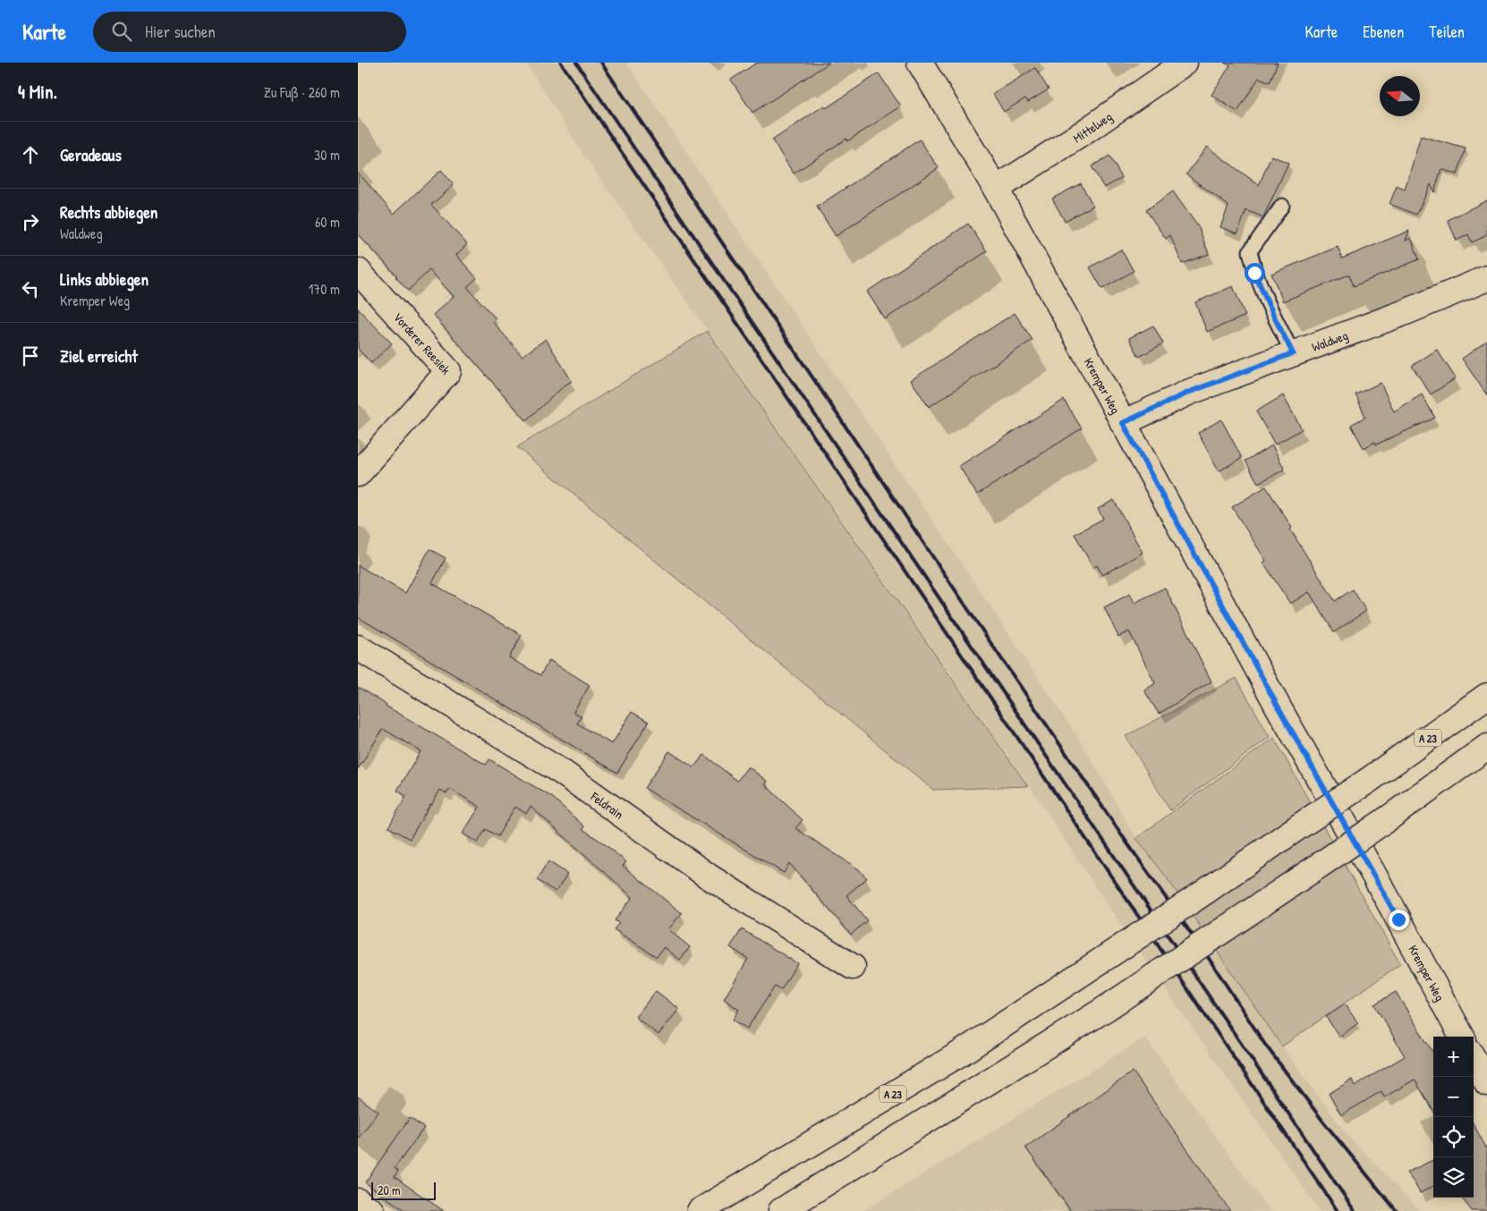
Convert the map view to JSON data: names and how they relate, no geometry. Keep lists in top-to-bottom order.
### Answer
{
  "streets": {
    "main road": [
      "Mittelweg",
      "Waldweg",
      "Vorderer Reesiek",
      "Kremper Weg",
      "A 23",
      "Feldrain"
    ]
  },
  "crossings": [
    ["Mittelweg", "Kremper Weg"],
    ["Waldweg", "Kremper Weg"]
  ],
  "scale_bar": "20 m",
  "north": "left",
  "page": {
    "header": "Karte",
    "search": "Hier suchen",
    "nav": ["Karte", "Ebenen", "Teilen"],
    "heading": ["4 Min.", "Zu Fuß · 260 m"],
    "list": [
      ["Geradeaus", "30 m"],
      ["Rechts abbiegen", "Waldweg", "60 m"],
      ["Links abbiegen", "Kremper Weg", "170 m"],
      "Ziel erreicht"
    ],
    "map_buttons": ["+", "−"],
    "scale": "20 m"
  }
}
